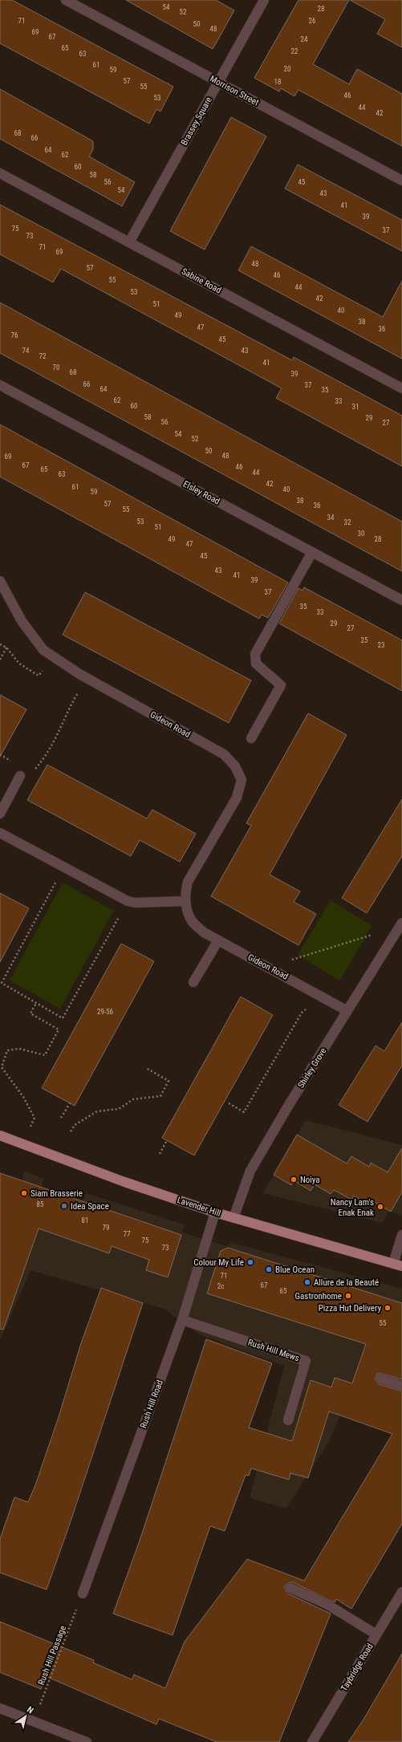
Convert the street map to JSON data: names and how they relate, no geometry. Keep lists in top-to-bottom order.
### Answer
{
  "streets": {
    "main road": ["Lavender Hill"],
    "street": [
      "Morrison Street",
      "Brassey Square",
      "Sabine Road",
      "Elsley Road",
      "Gideon Road",
      "Shirley Grove",
      "Rush Hill Mews",
      "Rush Hill Road",
      "Taybridge Road"
    ],
    "path": ["Rush Hill Passage"]
  },
  "crossings": [
    ["Morrison Street", "Brassey Square"],
    ["Brassey Square", "Sabine Road"],
    ["Gideon Road", "Shirley Grove"],
    ["Shirley Grove", "Lavender Hill"],
    ["Lavender Hill", "Rush Hill Road"],
    ["Rush Hill Mews", "Rush Hill Road"],
    ["Rush Hill Road", "Rush Hill Passage"]
  ],
  "places": [
    "Noiya",
    "Siam Brasserie",
    "Idea Space",
    "Nancy Lam's Enak Enak",
    "Colour My Life",
    "Blue Ocean",
    "Allure de la Beauté",
    "Gastronhome",
    "Pizza Hut Delivery"
  ],
  "house_numbers": [
    "54",
    "28",
    "52",
    "71",
    "26",
    "50",
    "48",
    "69",
    "67",
    "24",
    "65",
    "22",
    "63",
    "61",
    "20",
    "59",
    "57",
    "18",
    "55",
    "46",
    "53",
    "44",
    "42",
    "68",
    "66",
    "64",
    "62",
    "60",
    "58",
    "56",
    "45",
    "54",
    "43",
    "41",
    "39",
    "75",
    "37",
    "73",
    "71",
    "69",
    "48",
    "57",
    "46",
    "55",
    "44",
    "53",
    "42",
    "51",
    "40",
    "49",
    "38",
    "47",
    "36",
    "76",
    "45",
    "74",
    "43",
    "72",
    "41",
    "70",
    "68",
    "39",
    "66",
    "37",
    "64",
    "35",
    "62",
    "33",
    "60",
    "31",
    "58",
    "29",
    "56",
    "27",
    "54",
    "52",
    "50",
    "48",
    "69",
    "67",
    "46",
    "65",
    "44",
    "63",
    "42",
    "61",
    "40",
    "59",
    "38",
    "57",
    "36",
    "55",
    "34",
    "53",
    "32",
    "51",
    "30",
    "49",
    "28",
    "47",
    "45",
    "43",
    "41",
    "39",
    "37",
    "35",
    "33",
    "29",
    "27",
    "25",
    "23",
    "29-56",
    "85",
    "81",
    "79",
    "77",
    "75",
    "73",
    "71",
    "67",
    "2c",
    "65",
    "55"
  ],
  "north": "top right"
}
